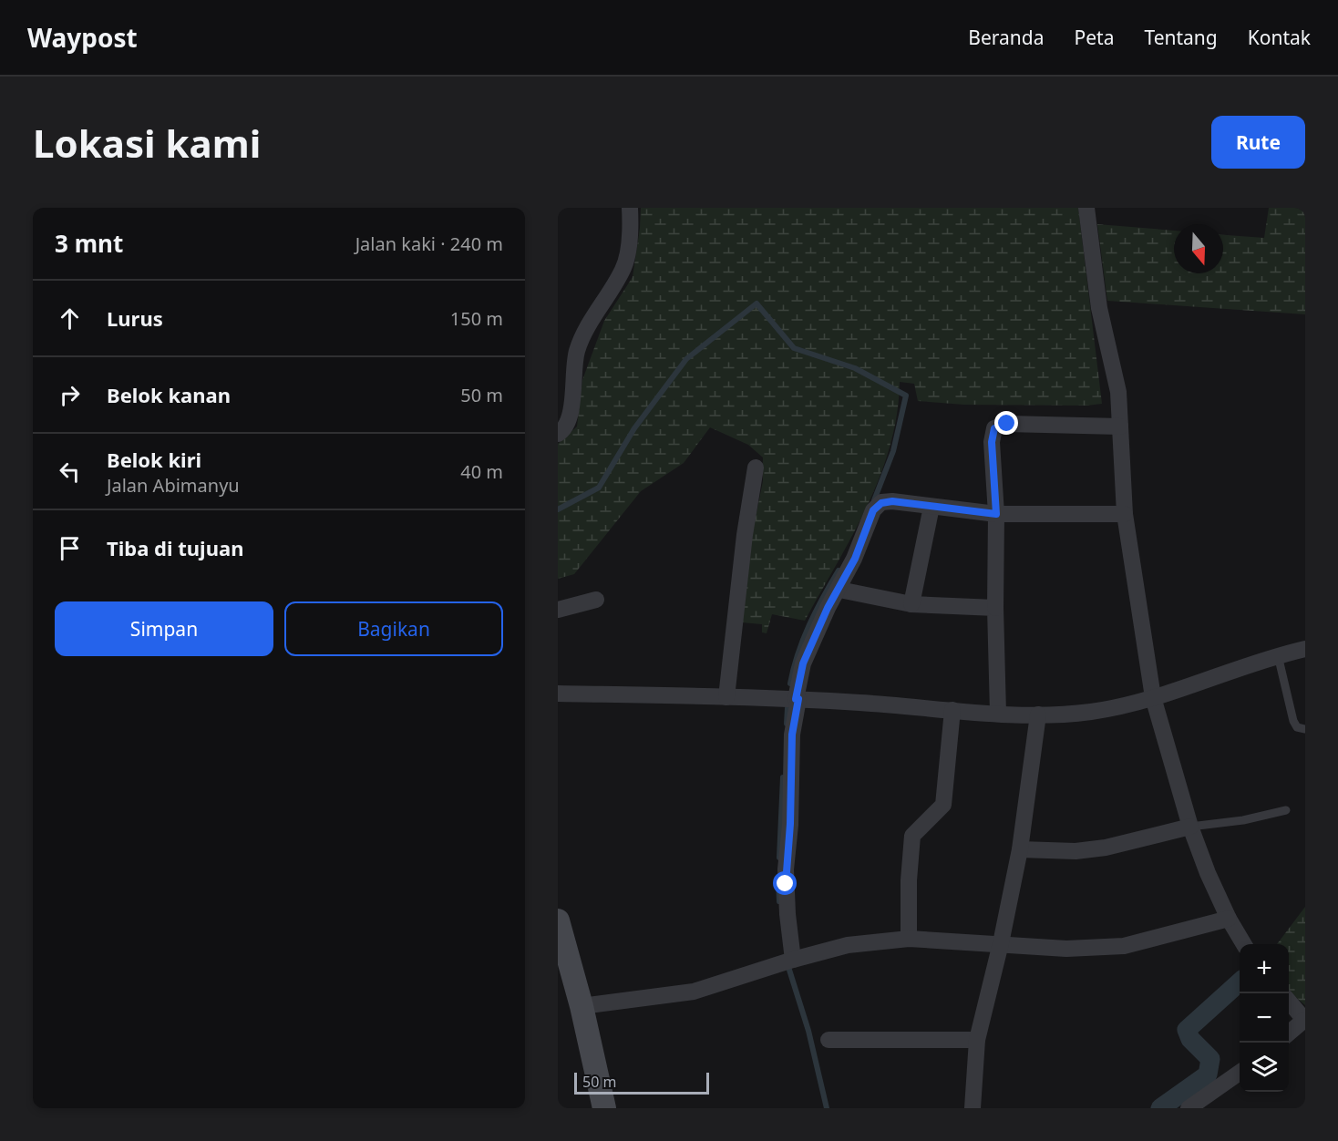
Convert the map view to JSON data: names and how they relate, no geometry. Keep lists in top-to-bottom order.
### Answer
{
  "scale_bar": "50 m",
  "north": "bottom",
  "page": {
    "header": "Waypost",
    "nav": [
      "Beranda",
      "Peta",
      "Tentang",
      "Kontak"
    ],
    "buttons": [
      "Rute",
      ["Simpan", "Bagikan"]
    ],
    "title": "Lokasi kami",
    "heading": ["3 mnt", "Jalan kaki · 240 m"],
    "list": [
      ["Lurus", "150 m"],
      ["Belok kanan", "50 m"],
      ["Belok kiri", "Jalan Abimanyu", "40 m"],
      "Tiba di tujuan"
    ],
    "map_buttons": ["+", "−"],
    "scale": "50 m"
  }
}
